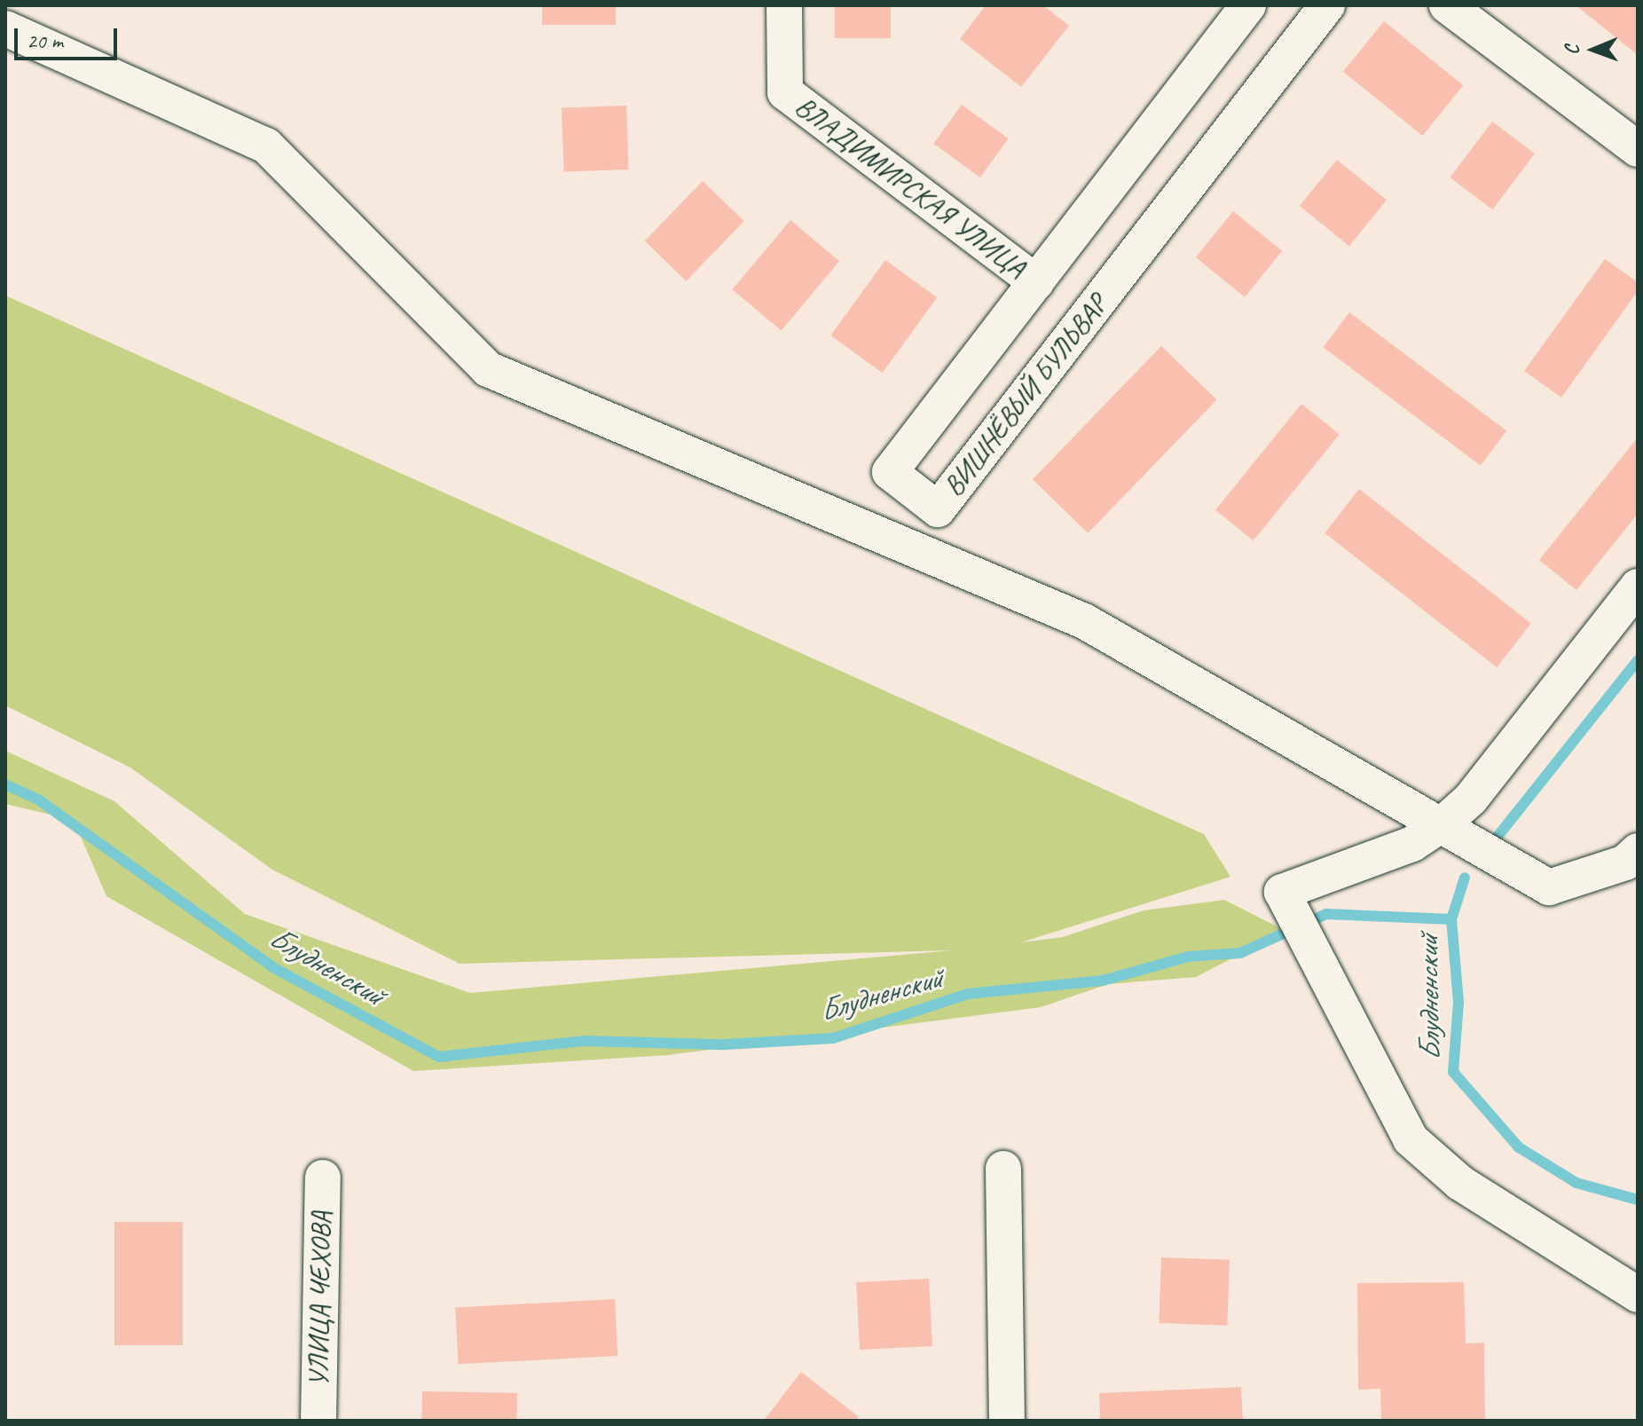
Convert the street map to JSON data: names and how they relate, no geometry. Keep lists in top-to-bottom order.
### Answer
{
  "streets": {
    "street": ["ВЛАДИМИРСКАЯ УЛИЦА", "ВИШНЁВЫЙ БУЛЬВАР", "УЛИЦА ЧЕХОВА"]
  },
  "crossings": [
    ["ВЛАДИМИРСКАЯ УЛИЦА", "ВИШНЁВЫЙ БУЛЬВАР"]
  ],
  "water": ["Блудненский"],
  "scale_bar": "20 m",
  "north": "left"
}
